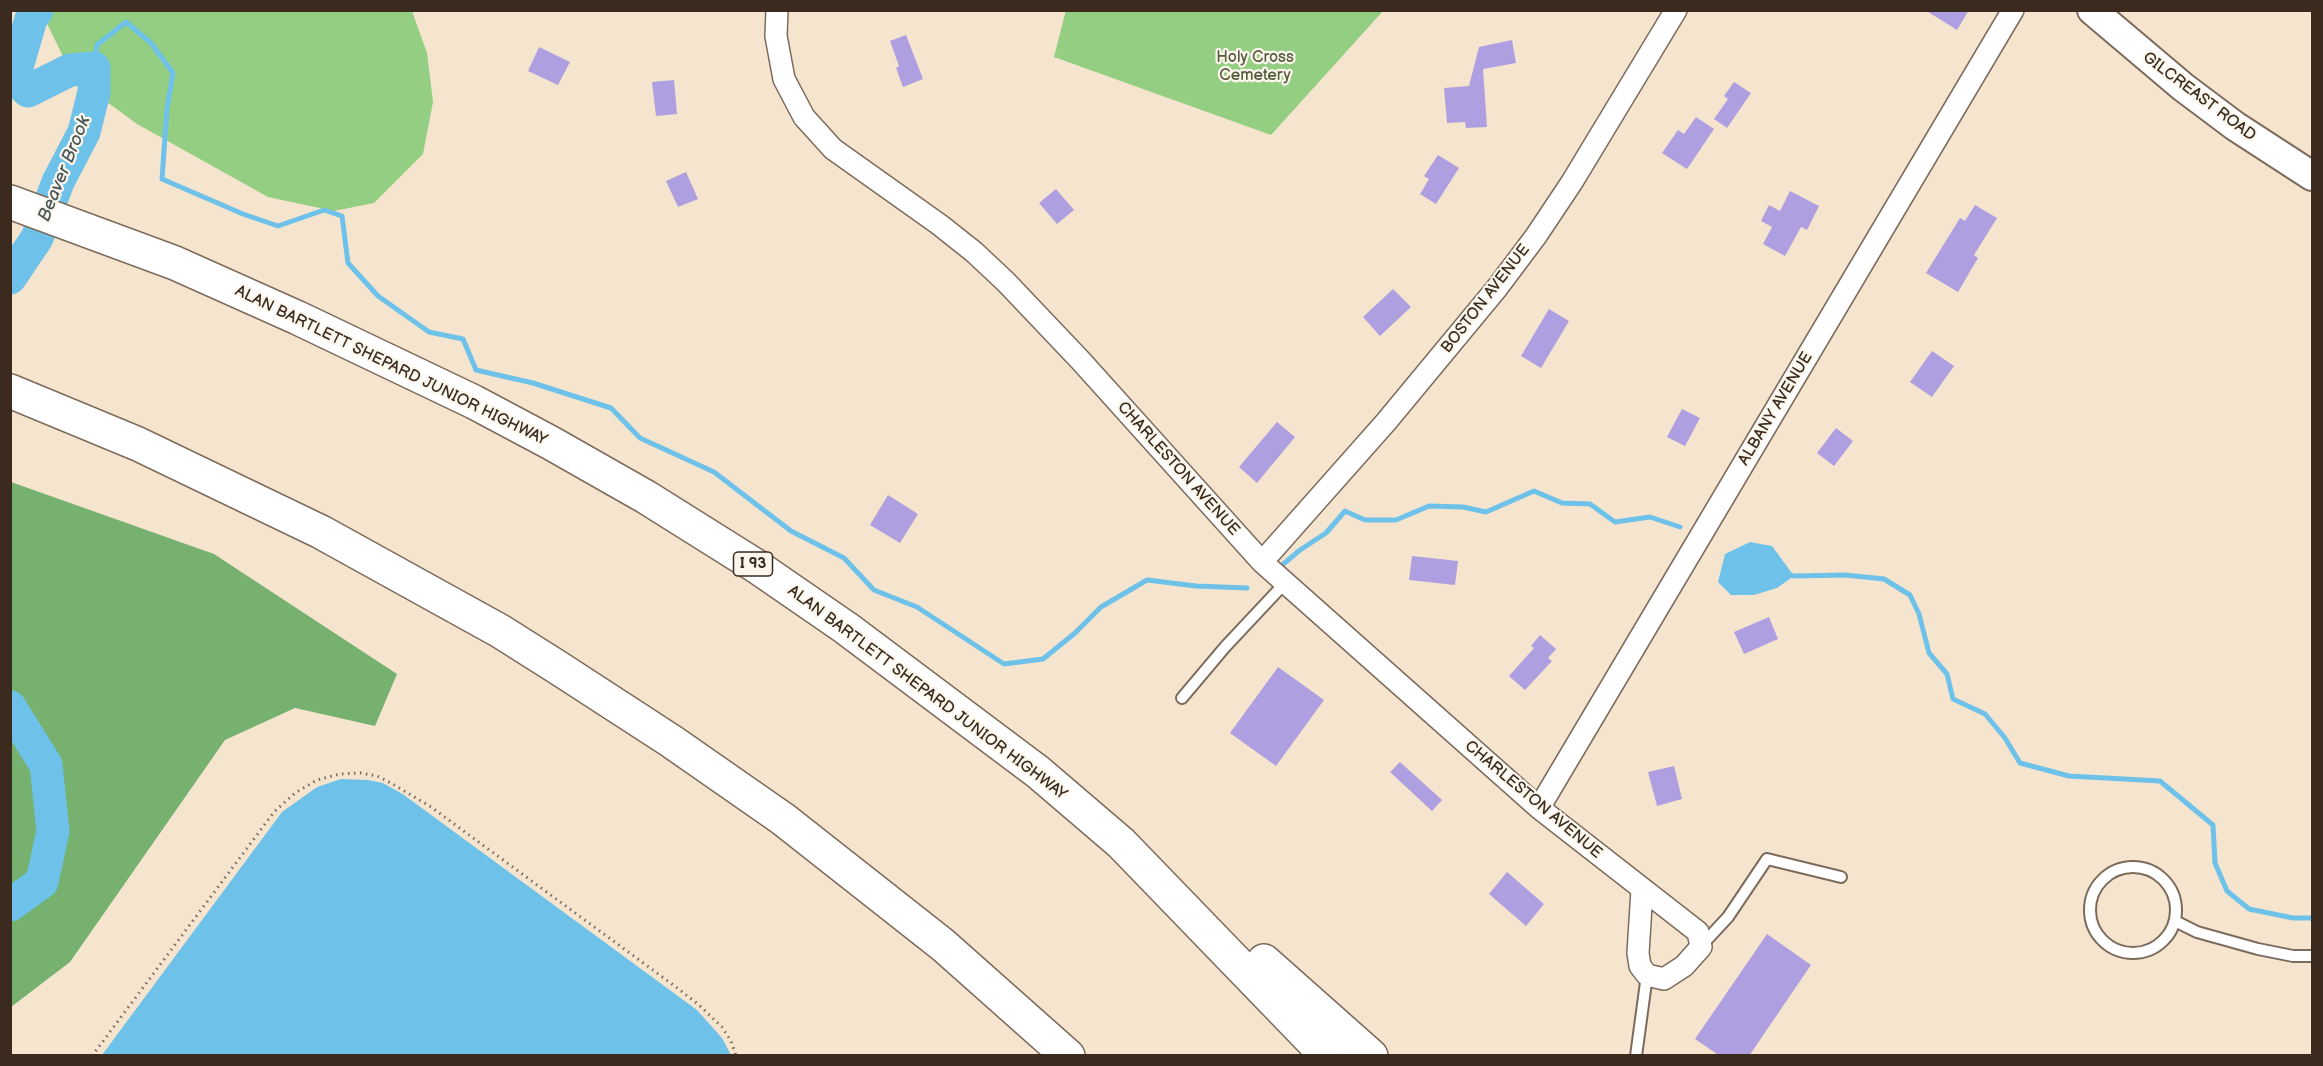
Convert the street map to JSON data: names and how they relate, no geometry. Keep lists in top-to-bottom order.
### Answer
{
  "streets": {
    "highway": ["ALAN BARTLETT SHEPARD JUNIOR HIGHWAY", "I 93"],
    "street": [
      "GILCREAST ROAD",
      "BOSTON AVENUE",
      "ALBANY AVENUE",
      "CHARLESTON AVENUE"
    ]
  },
  "crossings": [
    ["BOSTON AVENUE", "CHARLESTON AVENUE"],
    ["ALBANY AVENUE", "CHARLESTON AVENUE"]
  ],
  "water": ["Beaver Brook"],
  "parks": ["Holy Cross Cemetery"]
}
